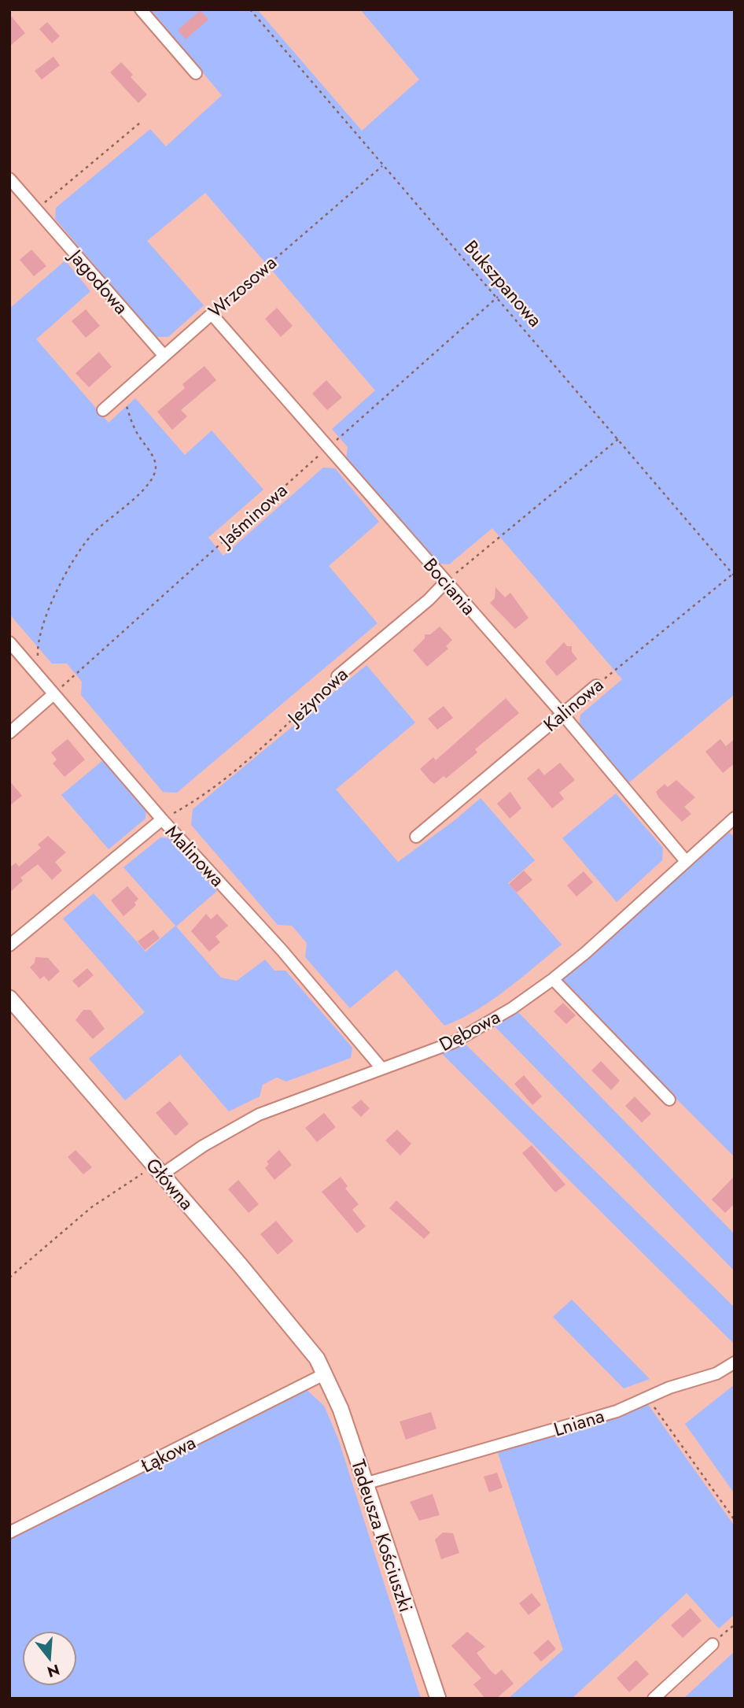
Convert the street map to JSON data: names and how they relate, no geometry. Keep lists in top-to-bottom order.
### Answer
{
  "streets": {
    "street": [
      "Jagodowa",
      "Wrzosowa",
      "Bociania",
      "Jeżynowa",
      "Kalinowa",
      "Malinowa",
      "Dębowa",
      "Główna",
      "Lniana",
      "Łąkowa",
      "Tadeusza Kościuszki"
    ],
    "path": ["Bukszpanowa", "Jaśminowa"]
  },
  "crossings": [
    ["Jagodowa", "Wrzosowa"],
    ["Bukszpanowa", "Wrzosowa"],
    ["Bukszpanowa", "Jaśminowa"],
    ["Bukszpanowa", "Kalinowa"],
    ["Wrzosowa", "Bociania"],
    ["Jaśminowa", "Bociania"],
    ["Jaśminowa", "Malinowa"],
    ["Bociania", "Jeżynowa"],
    ["Bociania", "Kalinowa"],
    ["Bociania", "Dębowa"],
    ["Jeżynowa", "Malinowa"],
    ["Malinowa", "Dębowa"],
    ["Dębowa", "Główna"],
    ["Główna", "Łąkowa"],
    ["Główna", "Tadeusza Kościuszki"],
    ["Lniana", "Tadeusza Kościuszki"],
    ["Łąkowa", "Tadeusza Kościuszki"]
  ],
  "north": "bottom"
}
